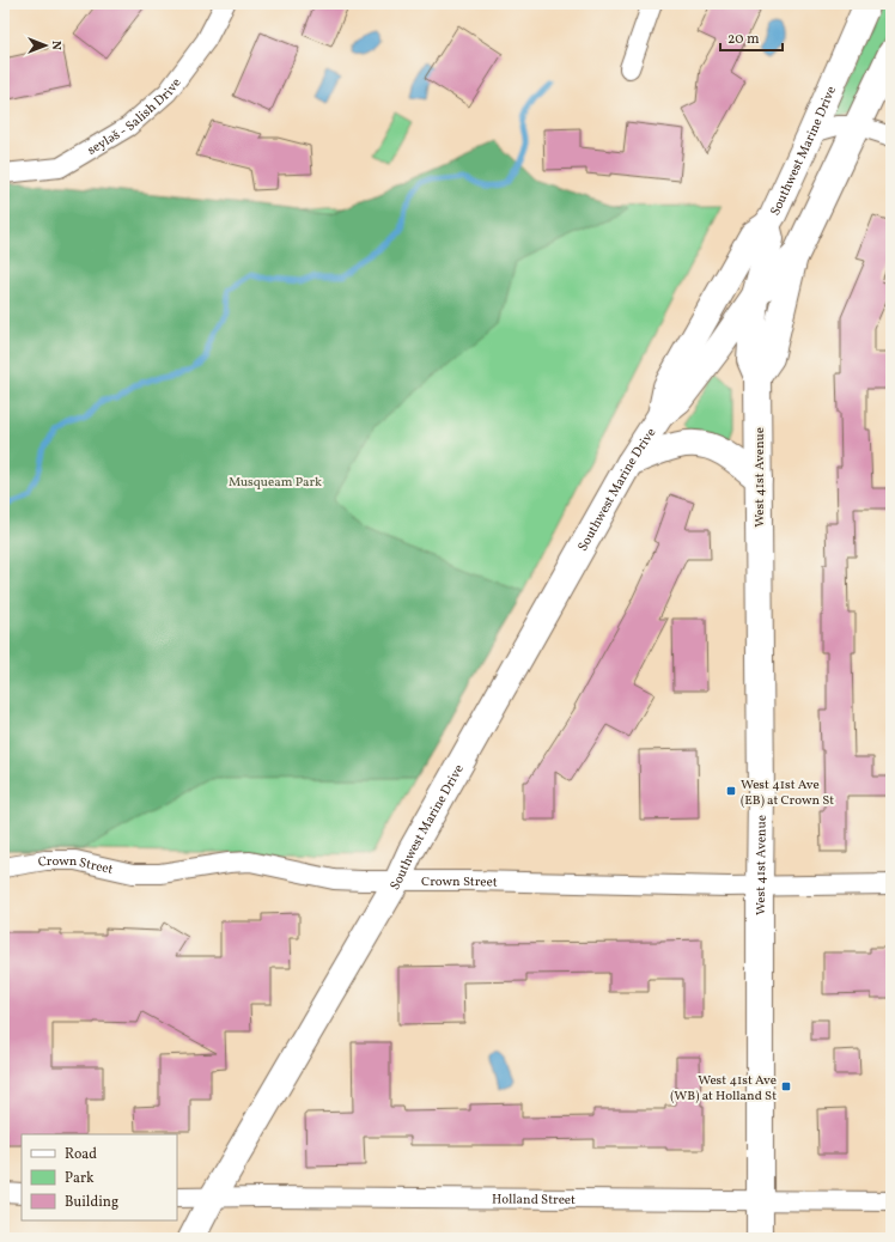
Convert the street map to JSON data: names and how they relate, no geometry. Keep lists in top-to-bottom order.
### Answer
{
  "streets": {
    "main road": ["Southwest Marine Drive", "West 41st Avenue"],
    "street": ["seyləš - Salish Drive", "Crown Street", "Holland Street"]
  },
  "crossings": [
    ["Southwest Marine Drive", "West 41st Avenue"],
    ["Southwest Marine Drive", "Crown Street"],
    ["Southwest Marine Drive", "Holland Street"],
    ["West 41st Avenue", "Crown Street"],
    ["West 41st Avenue", "Holland Street"]
  ],
  "parks": ["Musqueam Park"],
  "places": {
    "transit": ["West 41st Ave (EB) at Crown St", "West 41st Ave (WB) at Holland St"]
  },
  "legend": ["Road", "Park", "Building"],
  "scale_bar": "20 m",
  "north": "right"
}
